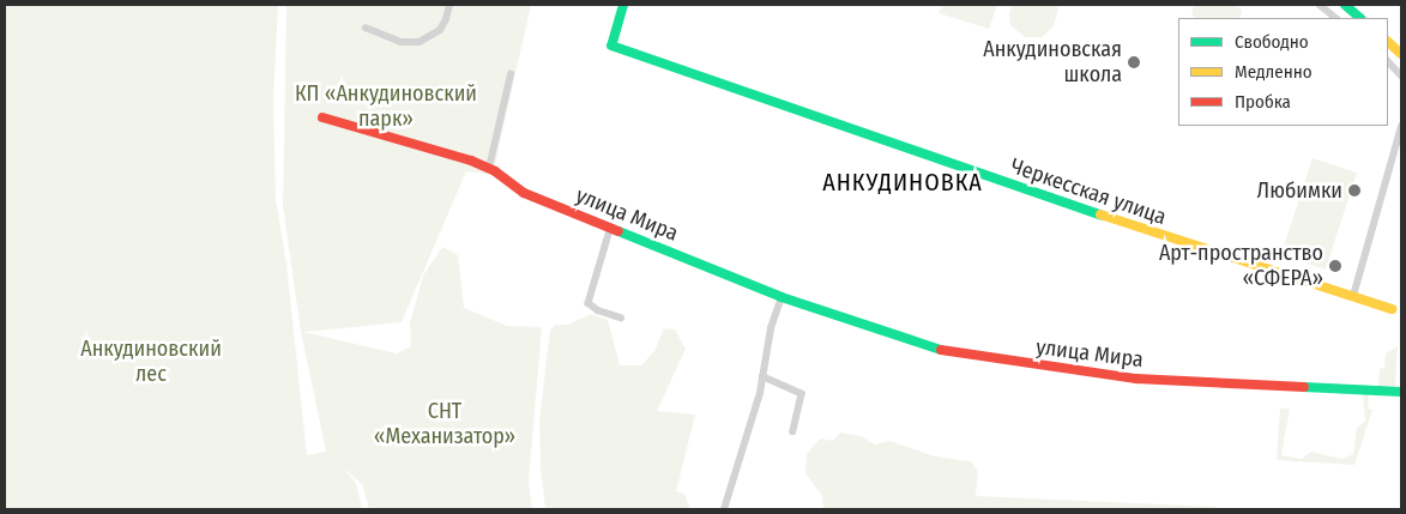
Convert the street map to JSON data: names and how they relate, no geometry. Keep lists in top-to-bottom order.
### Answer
{
  "streets": {
    "street": ["Черкесская улица", "улица Мира"]
  },
  "districts": ["АНКУДИНОВКА"],
  "parks": ["КП «Анкудиновский парк»", "Анкудиновский лес", "СНТ «Механизатор»"],
  "places": ["Анкудиновская школа", "Любимки", "Арт-пространство «СФЕРА»"],
  "legend": ["Свободно", "Медленно", "Пробка"]
}
